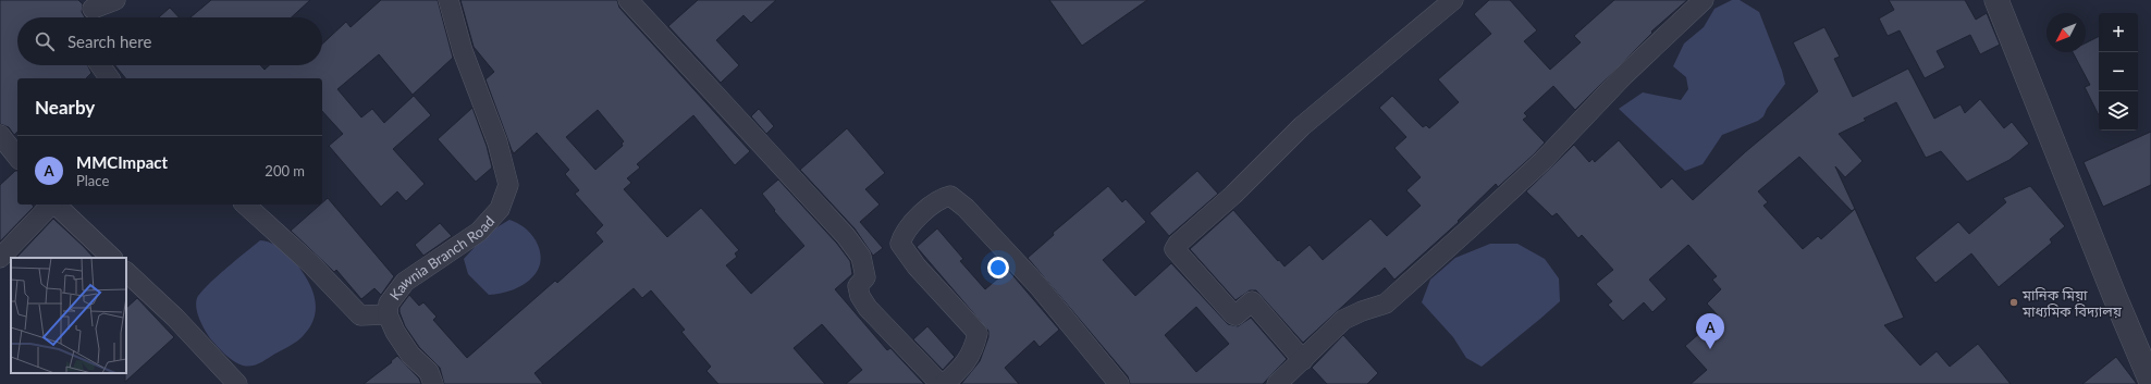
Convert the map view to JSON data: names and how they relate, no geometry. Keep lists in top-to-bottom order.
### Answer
{
  "streets": {
    "street": ["Kawnia Branch Road"]
  },
  "places": ["মানিক মিয়া মাধ্যমিক বিদ্যালয়"],
  "north": "bottom left",
  "page": {
    "map_buttons": ["+", "−"],
    "search": "Search here",
    "heading": "Nearby",
    "list": [
      {
        "mark": "A",
        "name": "MMCImpact",
        "note": "Place",
        "value": "200 m"
      }
    ],
    "pins": "A"
  }
}
